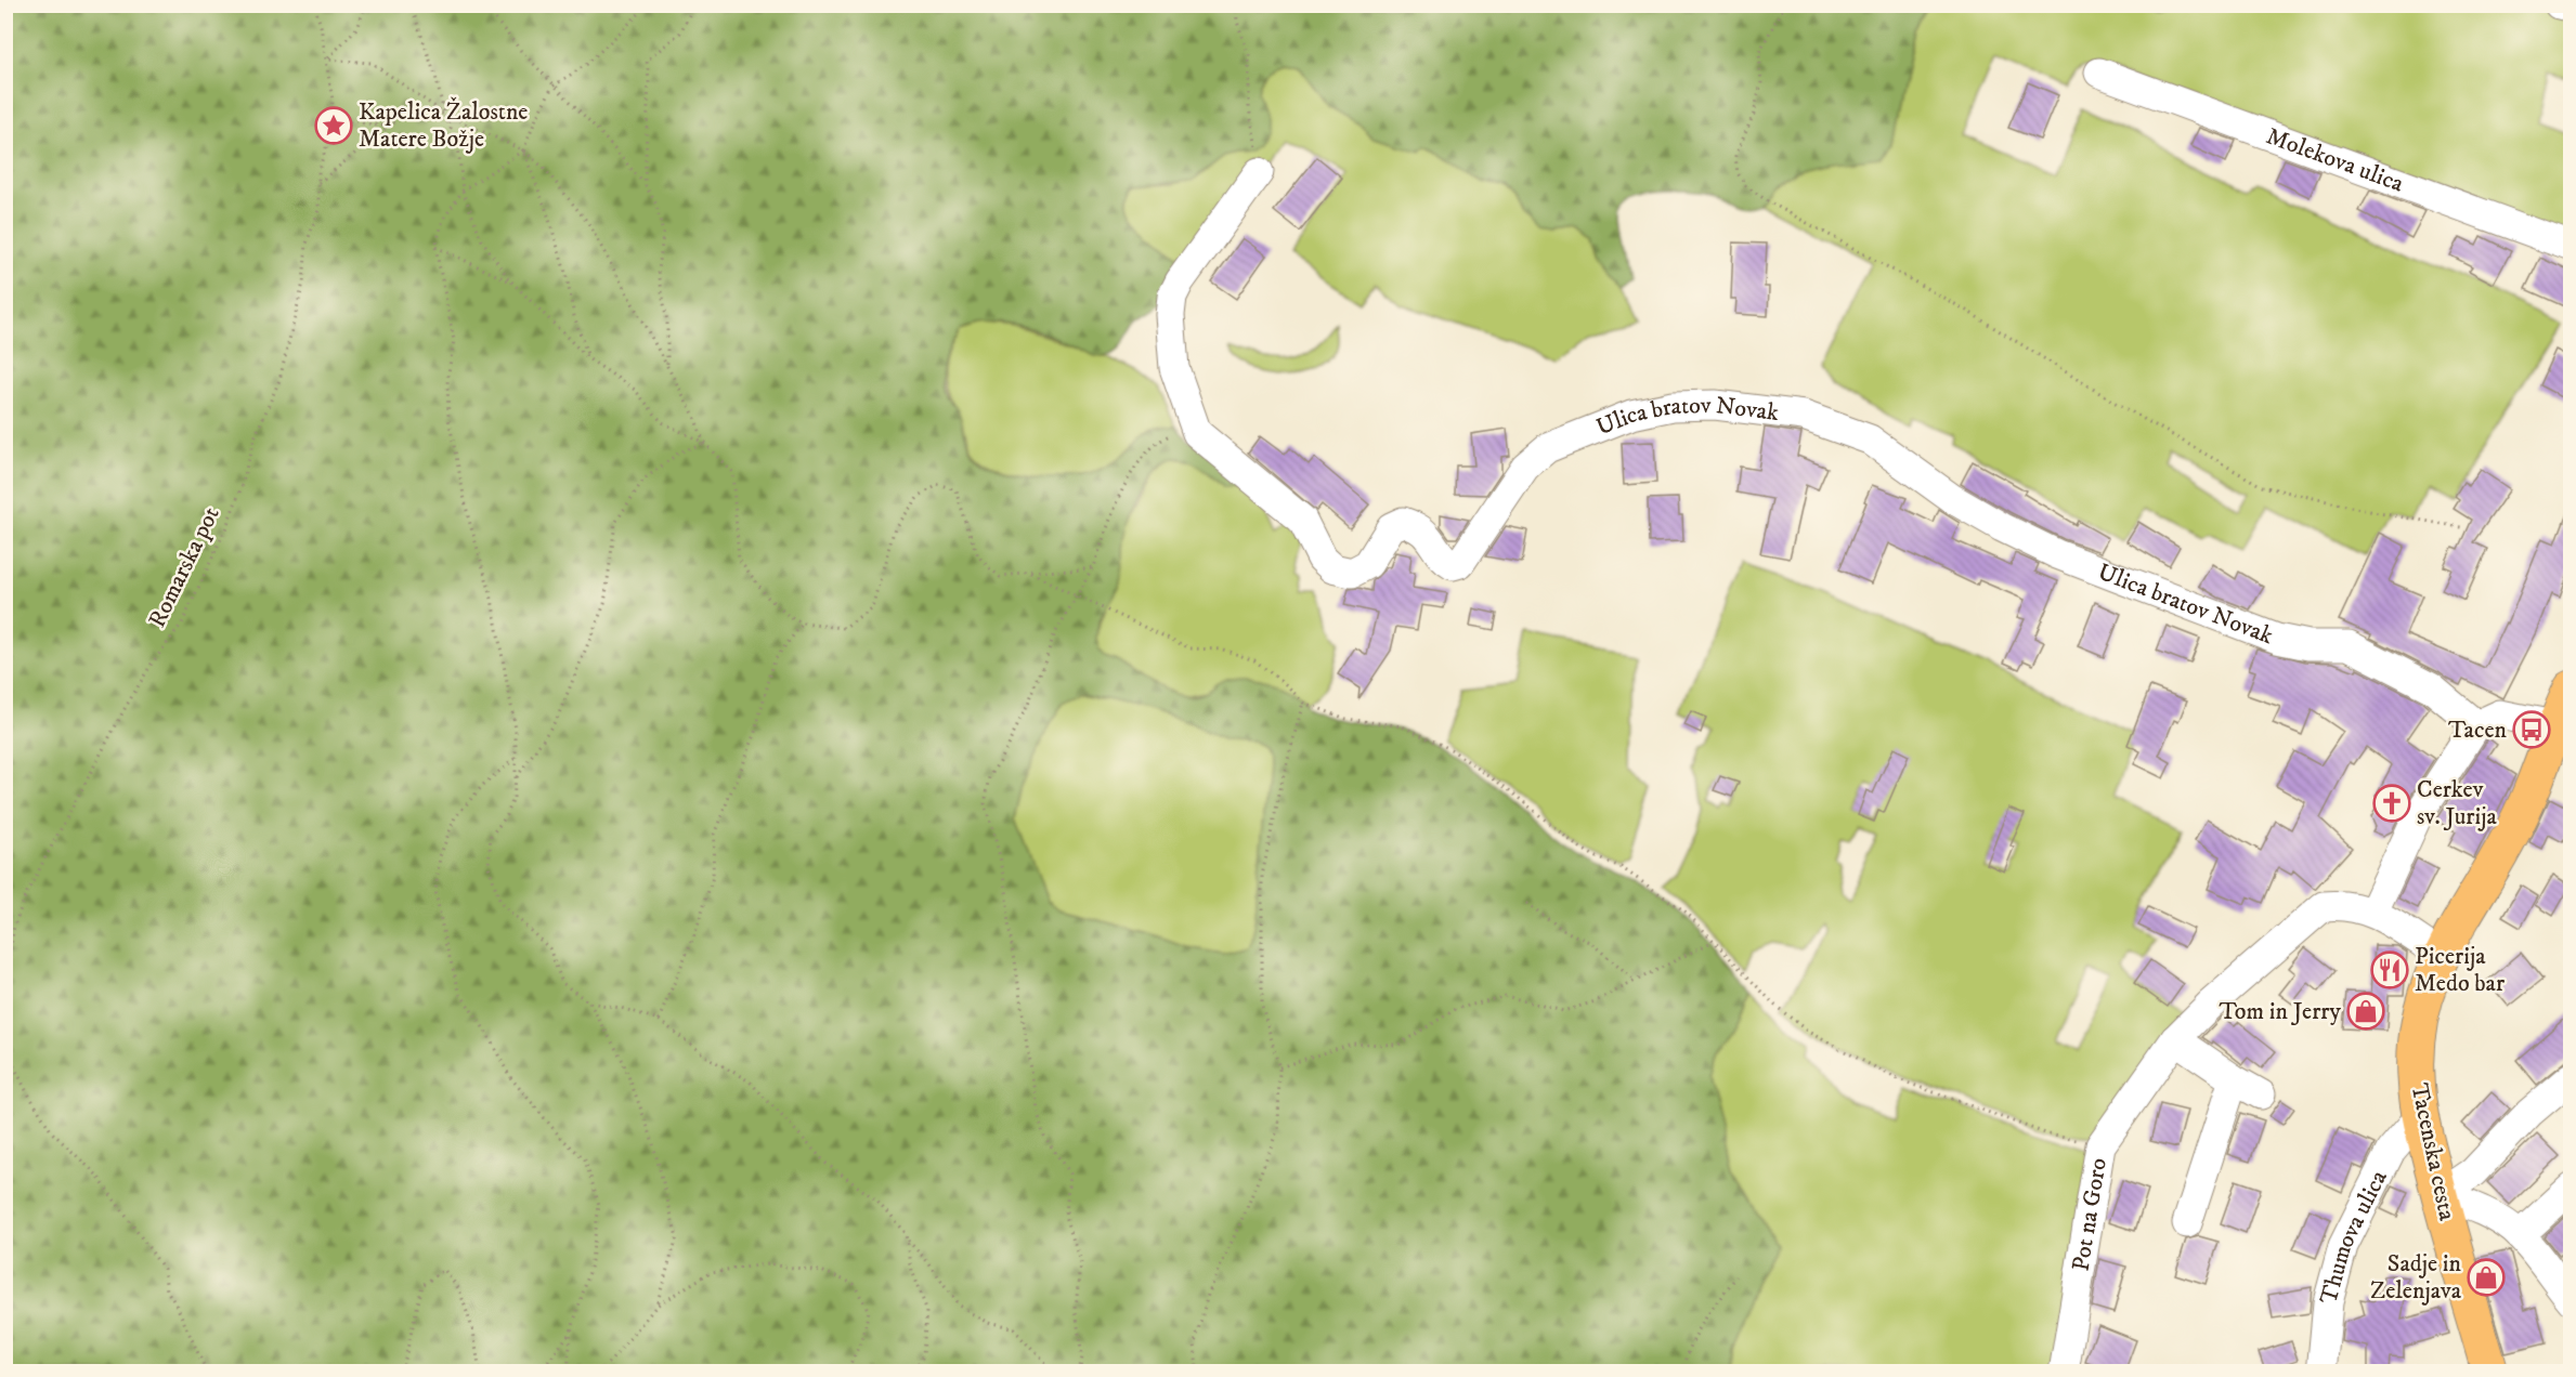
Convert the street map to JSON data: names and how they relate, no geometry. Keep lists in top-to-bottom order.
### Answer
{
  "streets": {
    "main road": ["Tacenska cesta"],
    "street": [
      "Molekova ulica",
      "Ulica bratov Novak",
      "Pot na Goro",
      "Thumova ulica"
    ],
    "path": ["Romarska pot"]
  },
  "crossings": [
    ["Tacenska cesta", "Pot na Goro"],
    ["Tacenska cesta", "Thumova ulica"]
  ],
  "places": {
    "place": ["Kapelica Žalostne Matere Božje"],
    "bus stop": ["Tacen"],
    "church": ["Cerkev sv. Jurija"],
    "restaurant": ["Picerija Medo bar"],
    "shop": ["Tom in Jerry", "Sadje in Zelenjava"]
  }
}
